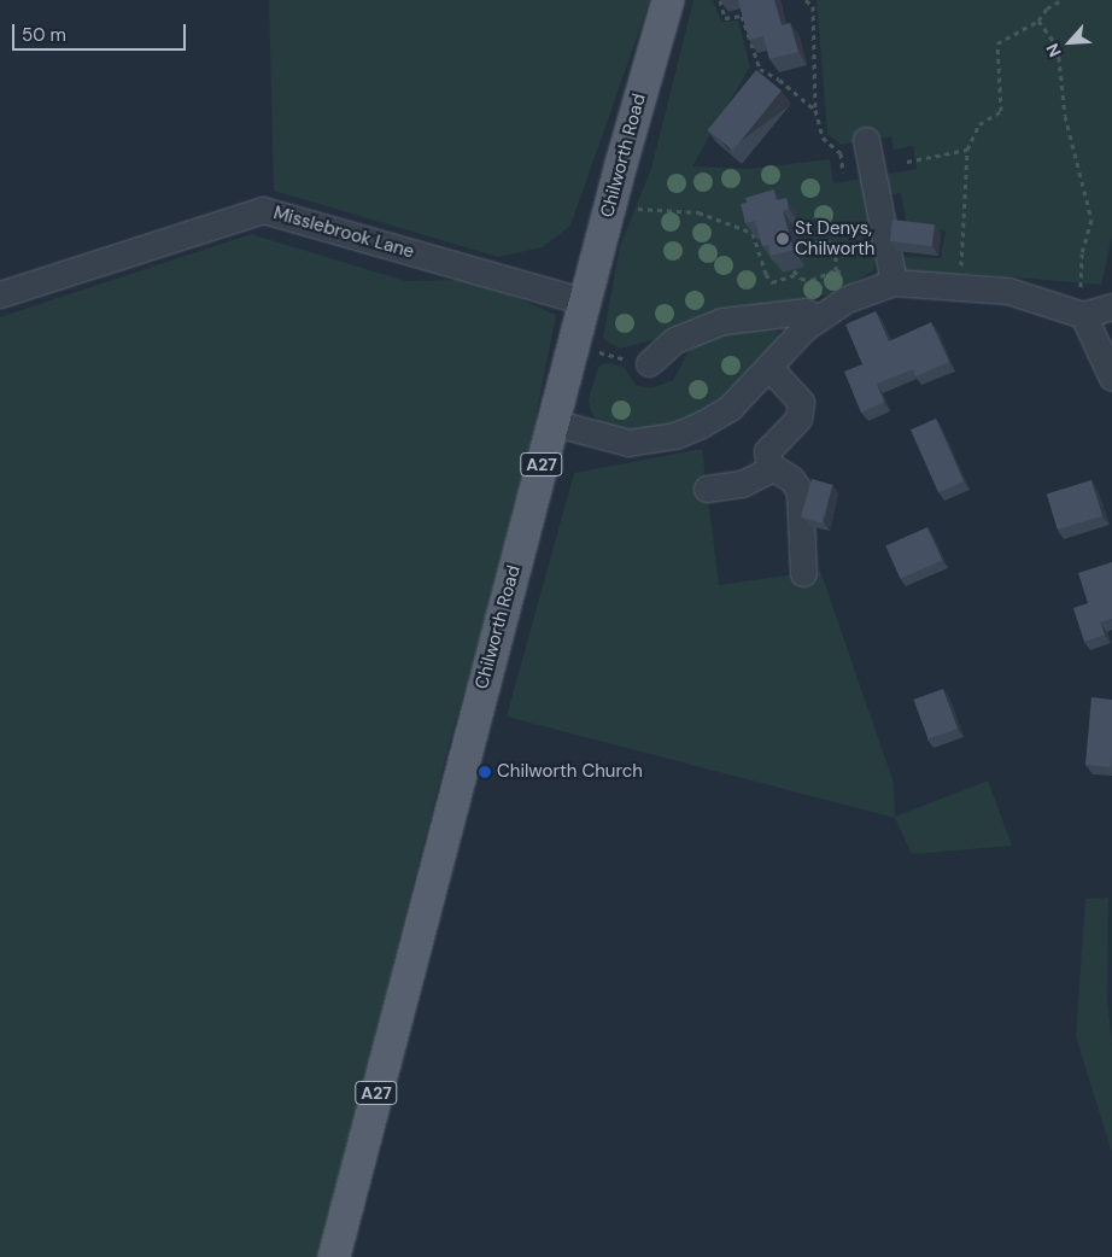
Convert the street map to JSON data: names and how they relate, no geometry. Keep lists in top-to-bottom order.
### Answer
{
  "streets": {
    "main road": ["Chilworth Road", "A27"],
    "street": ["Misslebrook Lane"]
  },
  "crossings": [
    ["Chilworth Road", "Misslebrook Lane"]
  ],
  "places": ["St Denys, Chilworth", "Chilworth Church"],
  "scale_bar": "50 m",
  "north": "bottom left"
}
